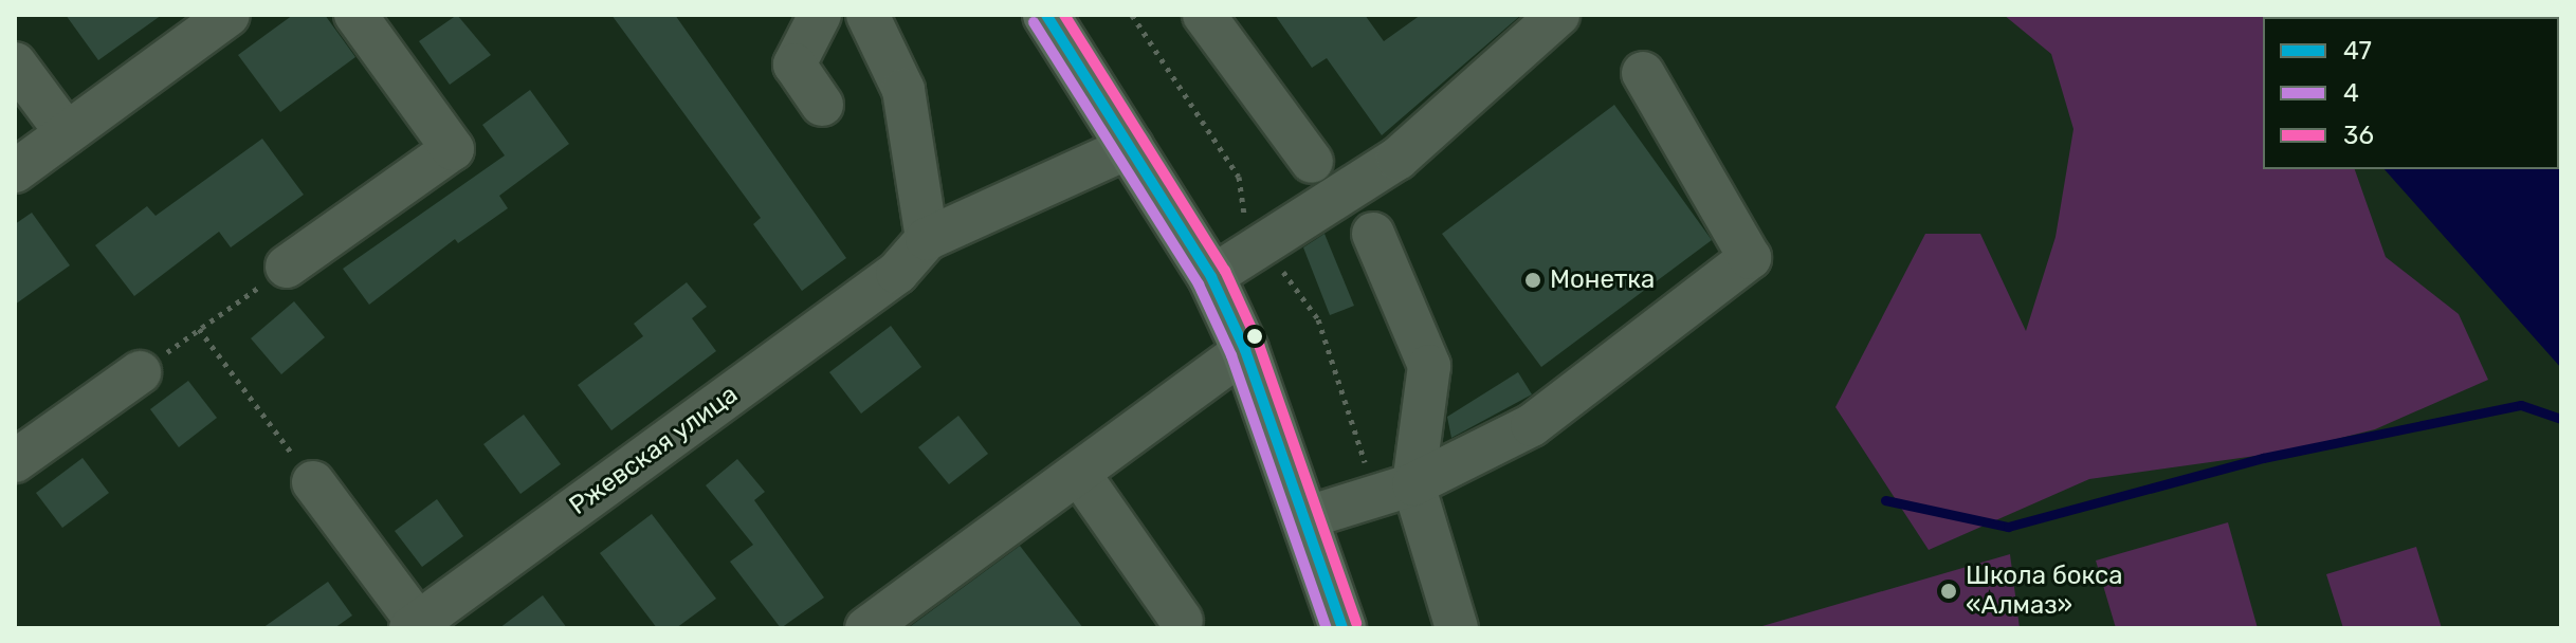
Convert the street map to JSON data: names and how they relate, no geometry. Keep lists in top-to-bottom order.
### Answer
{
  "streets": {
    "street": ["Ржевская улица"]
  },
  "places": ["Монетка", "Школа бокса «Алмаз»"],
  "lines": ["transit line 47", "transit line 36", "transit line 4"],
  "legend": ["47", "4", "36"]
}
